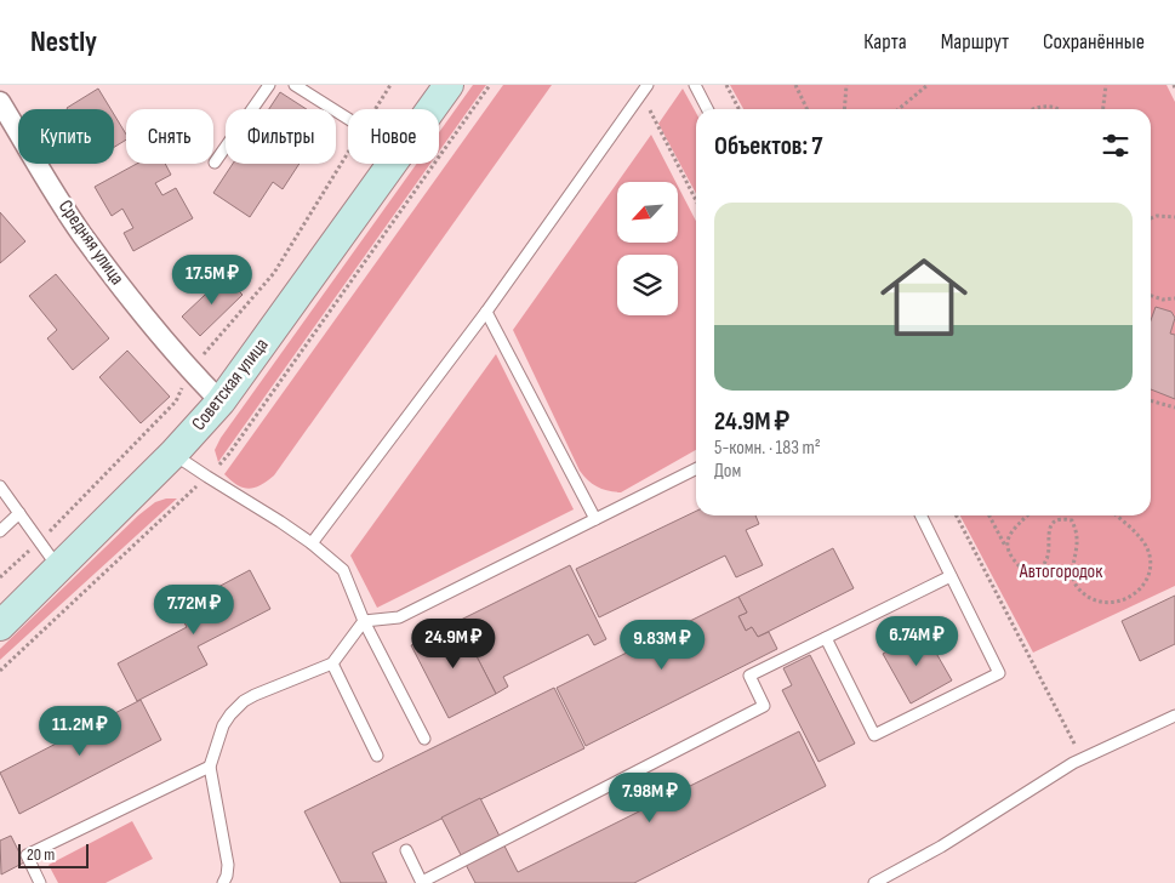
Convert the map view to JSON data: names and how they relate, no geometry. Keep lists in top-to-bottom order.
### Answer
{
  "streets": {
    "main road": ["Советская улица"],
    "street": ["Средняя улица"]
  },
  "crossings": [
    ["Средняя улица", "Советская улица"]
  ],
  "parks": ["Автогородок"],
  "scale_bar": "20 m",
  "north": "bottom left",
  "page": {
    "header": "Nestly",
    "nav": ["Карта", "Маршрут", "Сохранённые"],
    "chip": [
      "Купить",
      "Снять",
      "Фильтры",
      "Новое"
    ],
    "heading": "Объектов: 7",
    "list": [
      {
        "name": "24.9M ₽",
        "note": "5-комн. · 183 m² · Дом"
      }
    ],
    "price": [
      "17.5M ₽",
      "7.72M ₽",
      "6.74M ₽",
      "24.9M ₽",
      "9.83M ₽",
      "11.2M ₽",
      "7.98M ₽"
    ],
    "scale": "20 m"
  }
}
